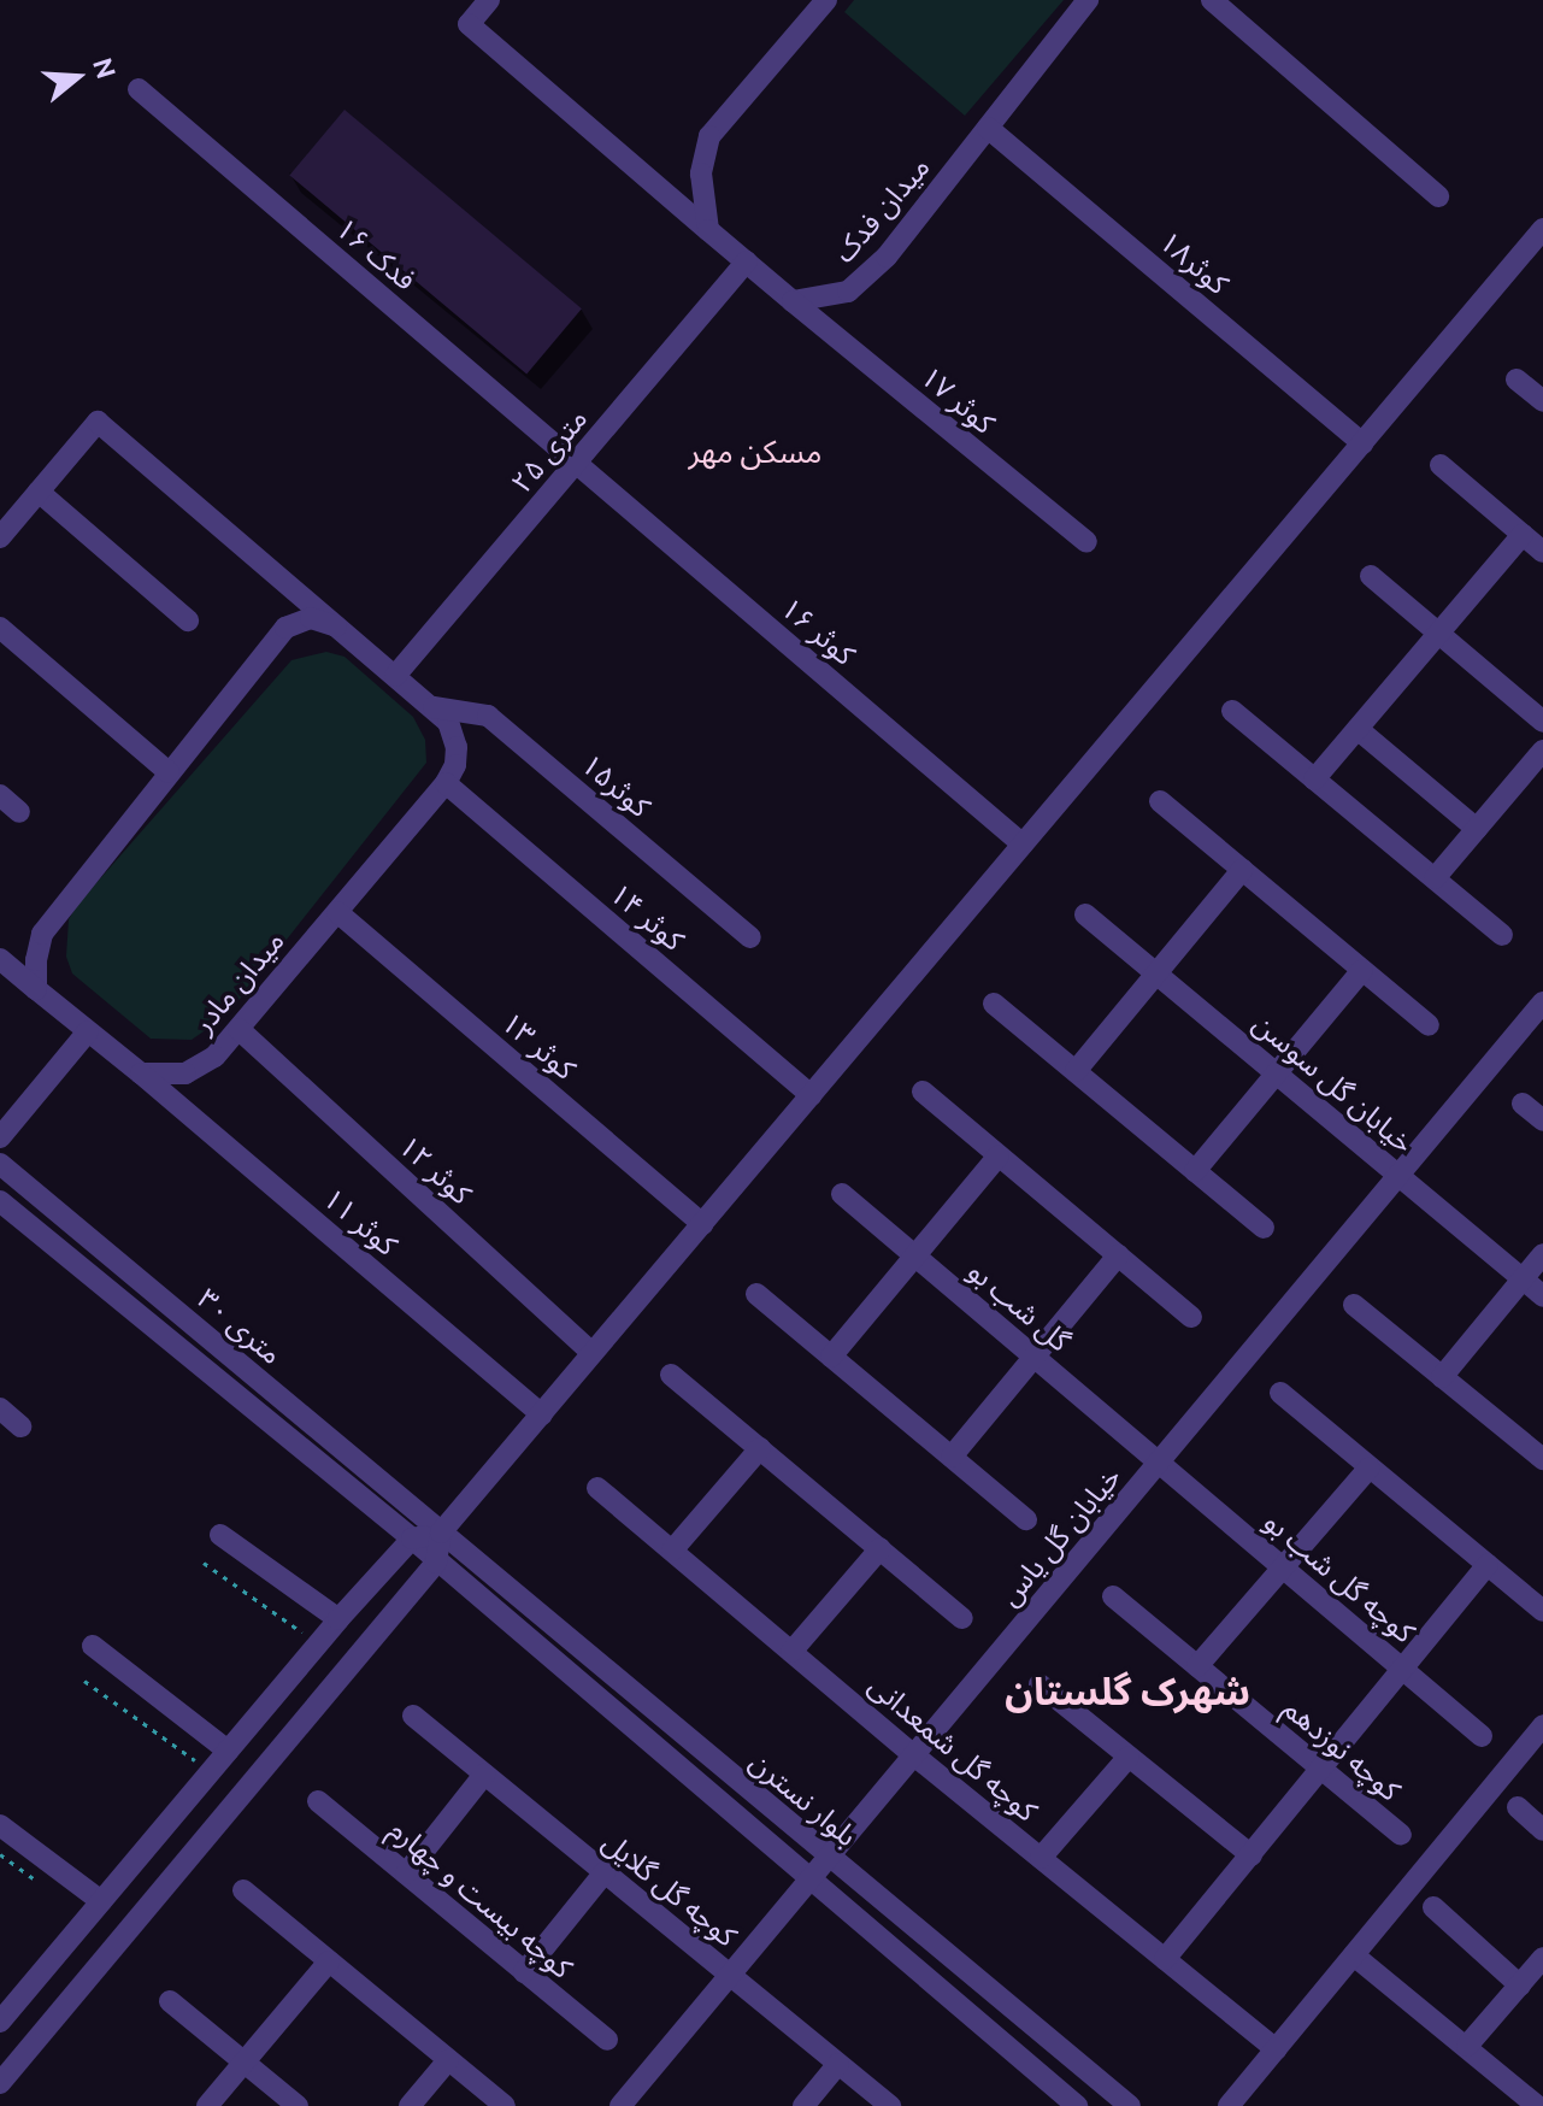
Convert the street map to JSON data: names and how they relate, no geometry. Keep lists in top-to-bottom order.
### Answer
{
  "streets": {
    "street": [
      "میدان فدک",
      "فدک ۱۶",
      "کوثر۱۸",
      "کوثر ۱۷",
      "۲۵ متری",
      "کوثر ۱۶",
      "کوثر۱۵",
      "کوثر ۱۴",
      "میدان مادر",
      "کوثر ۱۳",
      "خیابان گل سوسن",
      "کوثر ۱۲",
      "کوثر ۱۱",
      "گل شب بو",
      "۳۰ متری",
      "خیابان گل یاس",
      "کوچه گل شب بو",
      "کوچه گل شمعدانی",
      "کوچه نوزدهم",
      "بلوار نسترن",
      "کوچه گل گلایل",
      "کوچه بیست و چهارم"
    ]
  },
  "crossings": [
    ["میدان فدک", "کوثر۱۸"],
    ["میدان فدک", "کوثر ۱۷"],
    ["فدک ۱۶", "۲۵ متری"],
    ["فدک ۱۶", "کوثر ۱۶"],
    ["۲۵ متری", "کوثر ۱۶"],
    ["کوثر ۱۴", "میدان مادر"],
    ["میدان مادر", "کوثر ۱۳"],
    ["میدان مادر", "کوثر ۱۲"],
    ["میدان مادر", "کوثر ۱۱"],
    ["خیابان گل سوسن", "خیابان گل یاس"],
    ["گل شب بو", "خیابان گل یاس"],
    ["گل شب بو", "کوچه گل شب بو"],
    ["۳۰ متری", "بلوار نسترن"],
    ["خیابان گل یاس", "کوچه گل شب بو"],
    ["خیابان گل یاس", "کوچه گل شمعدانی"],
    ["خیابان گل یاس", "بلوار نسترن"],
    ["خیابان گل یاس", "کوچه گل گلایل"]
  ],
  "districts": ["مسکن مهر", "شهرک گلستان"],
  "north": "right"
}
